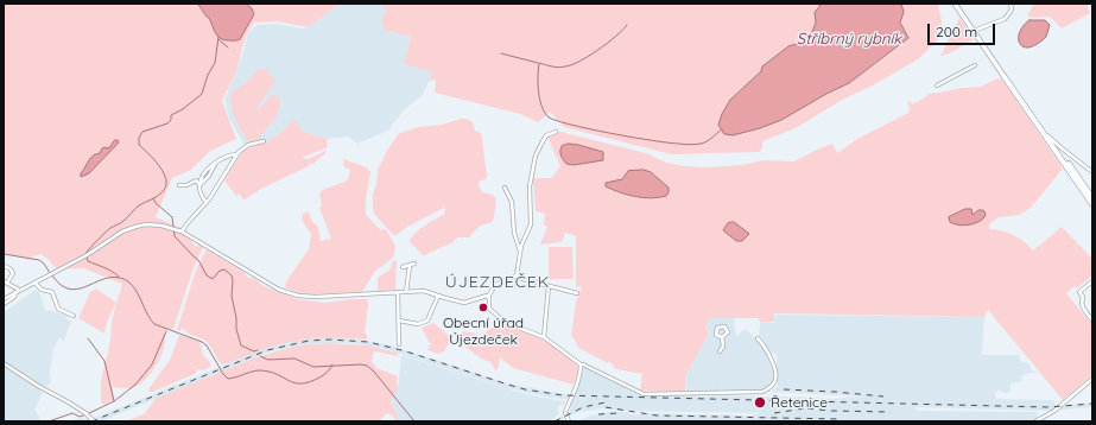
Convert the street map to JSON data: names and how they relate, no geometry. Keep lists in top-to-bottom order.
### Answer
{
  "districts": ["ÚJEZDEČEK"],
  "water": ["Stříbrný rybník"],
  "places": ["Obecní úřad Újezdeček", "Řetenice"],
  "scale_bar": "200 m"
}
